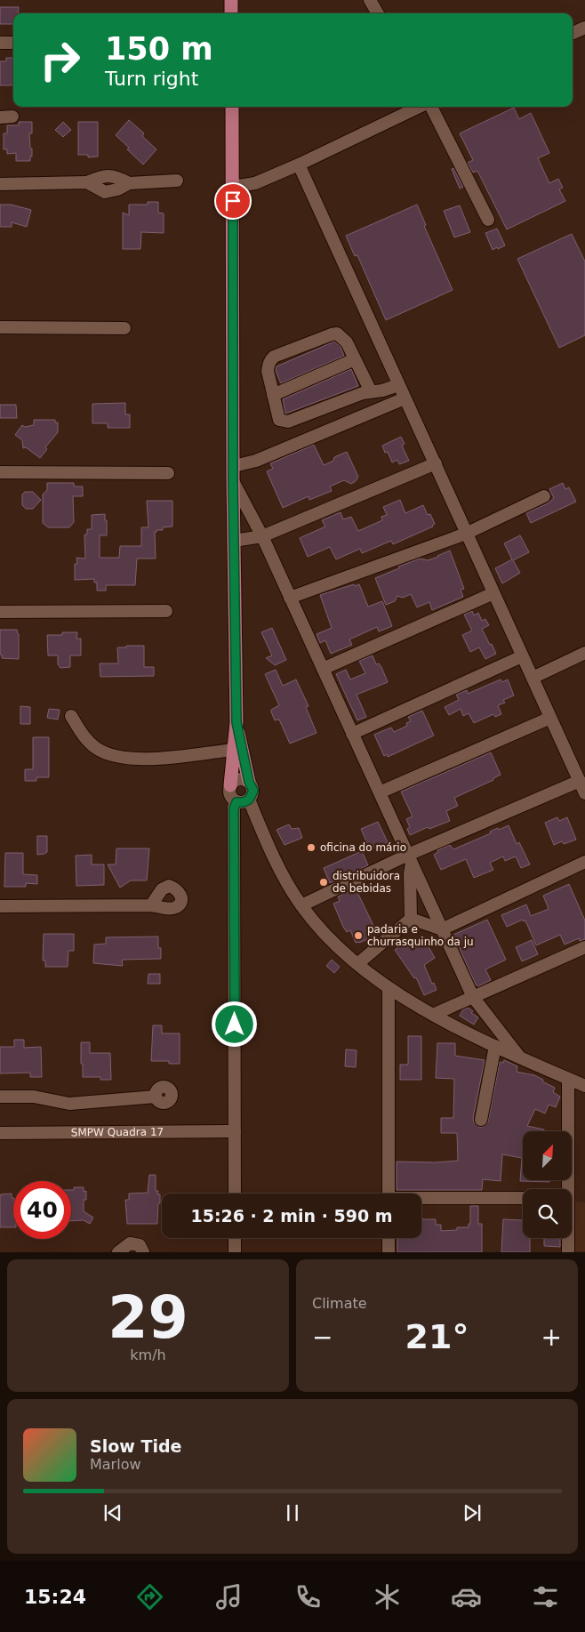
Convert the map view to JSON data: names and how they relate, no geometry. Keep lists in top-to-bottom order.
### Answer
{
  "streets": {
    "street": ["SMPW Quadra 17"]
  },
  "places": ["oficina do mário", "distribuidora de bebidas", "padaria e churrasquinho da ju"],
  "north": "top right",
  "page": {
    "turn": ["150 m", "Turn right"],
    "limit": "40",
    "trip": "15:26 · 2 min · 590 m",
    "tile": [
      ["29", "km/h"],
      "Climate"
    ],
    "heat": ["−", "21°", "+"],
    "song": ["Slow Tide", "Marlow"],
    "tabs": "15:24"
  }
}
